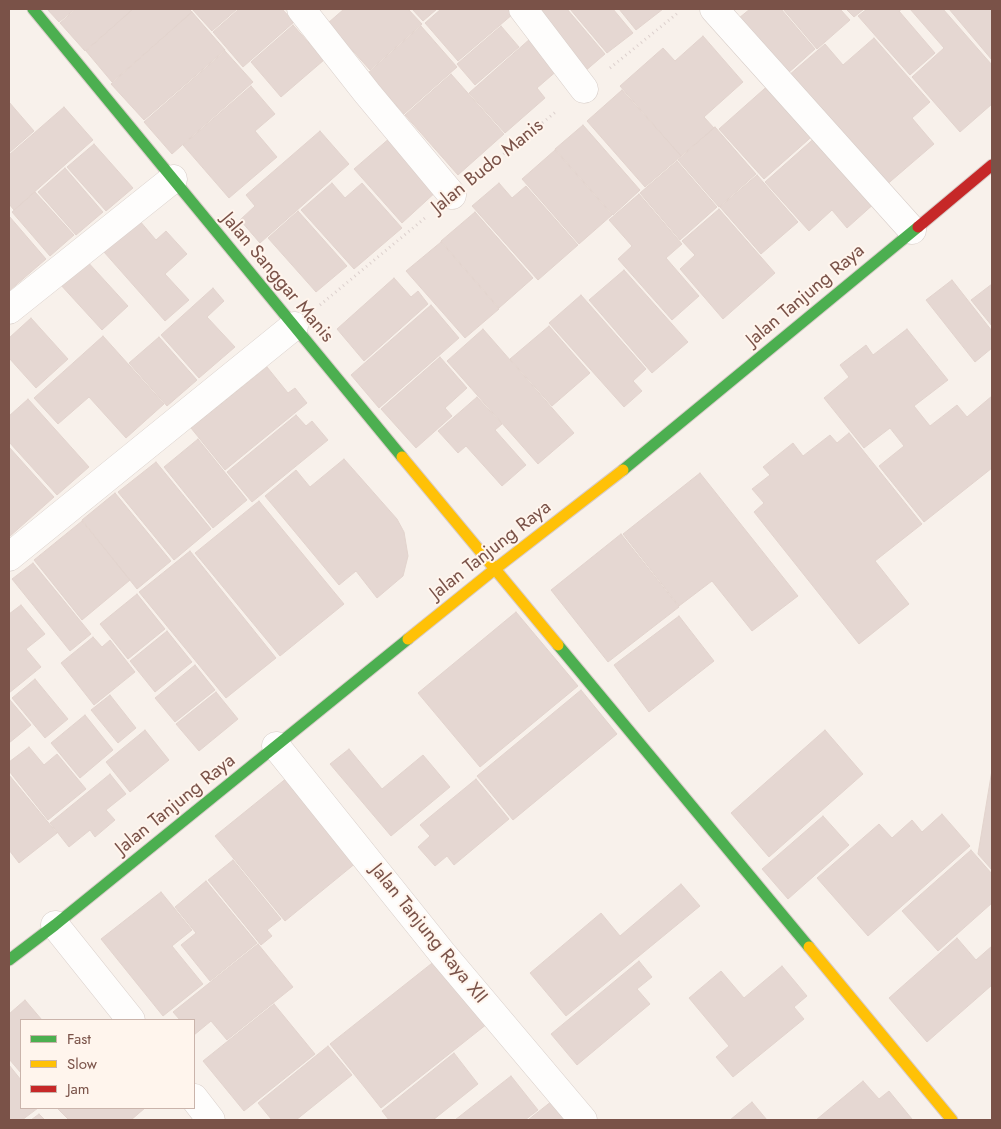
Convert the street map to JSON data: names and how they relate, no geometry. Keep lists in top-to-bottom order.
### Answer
{
  "streets": {
    "street": ["Jalan Sanggar Manis", "Jalan Tanjung Raya", "Jalan Tanjung Raya XII"],
    "path": ["Jalan Budo Manis"]
  },
  "crossings": [
    ["Jalan Budo Manis", "Jalan Sanggar Manis"],
    ["Jalan Sanggar Manis", "Jalan Tanjung Raya"],
    ["Jalan Tanjung Raya", "Jalan Tanjung Raya XII"]
  ],
  "legend": ["Fast", "Slow", "Jam"]
}
